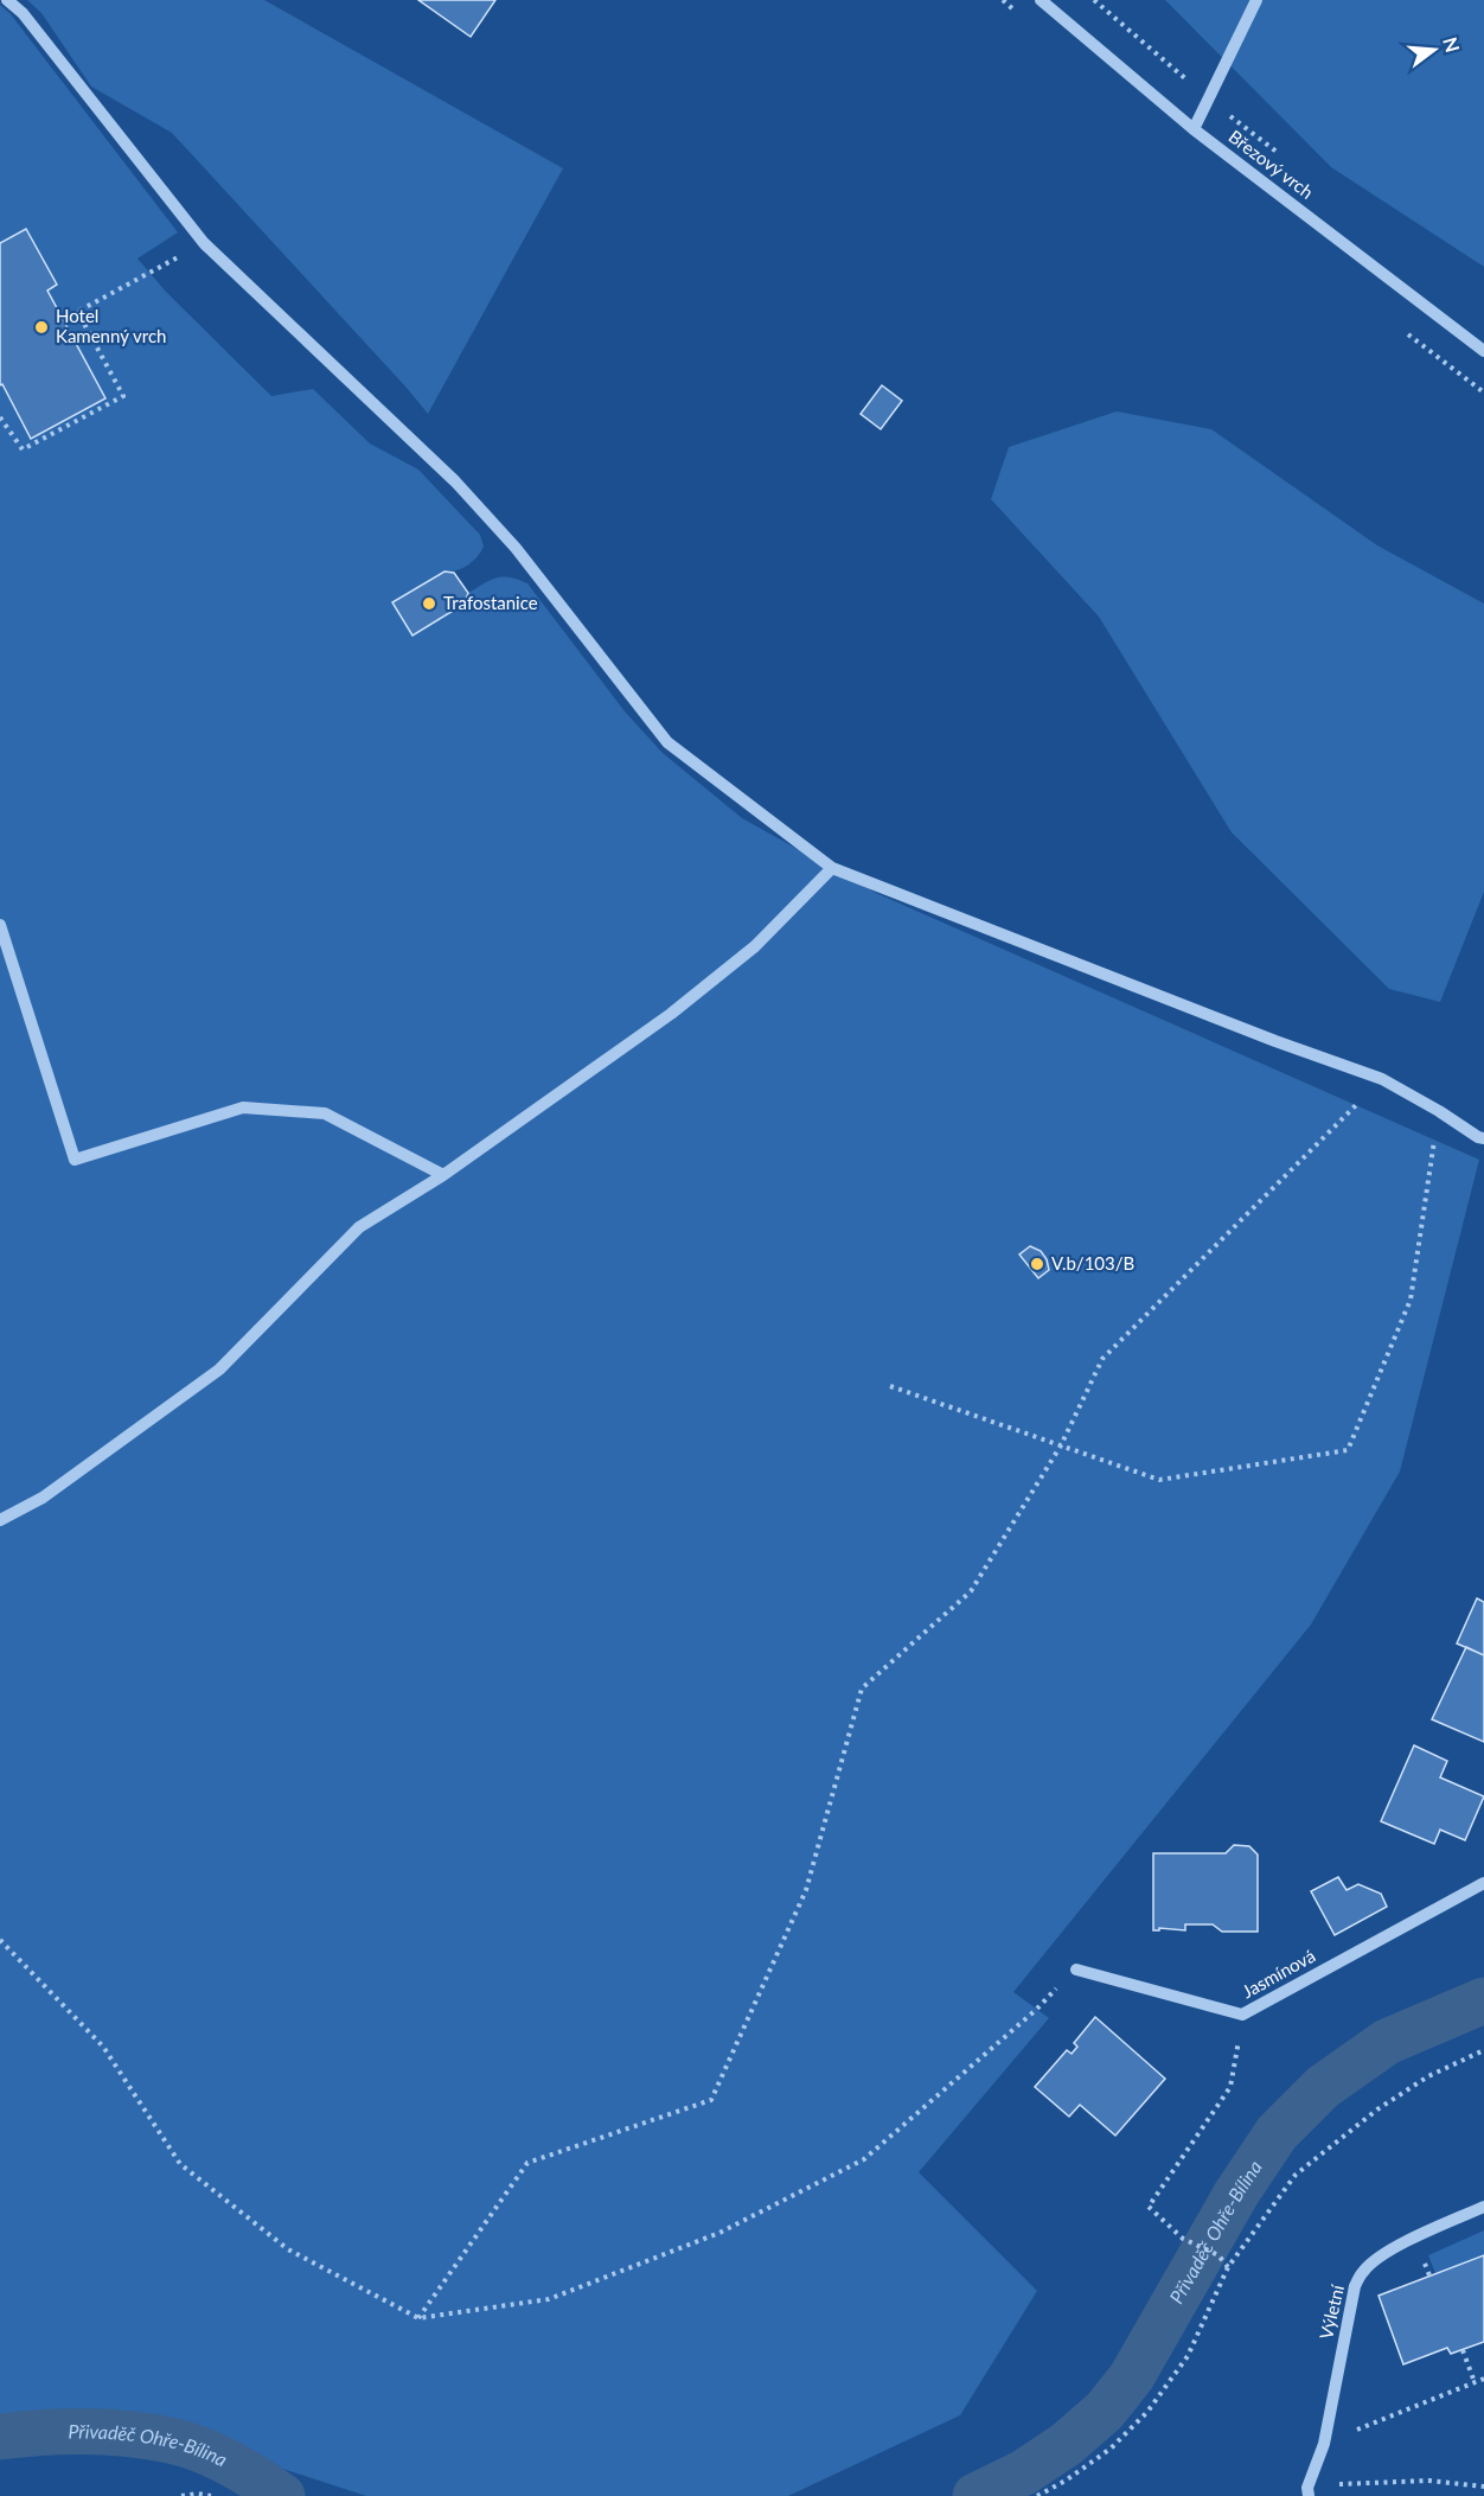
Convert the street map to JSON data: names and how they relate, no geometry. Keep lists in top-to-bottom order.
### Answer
{
  "streets": {
    "street": ["Březový vrch", "Jasmínová", "Výletní"]
  },
  "water": ["Přivaděč Ohře-Bílina"],
  "places": ["Hotel Kamenný vrch", "Trafostanice", "V.b/103/B"],
  "north": "right"
}
